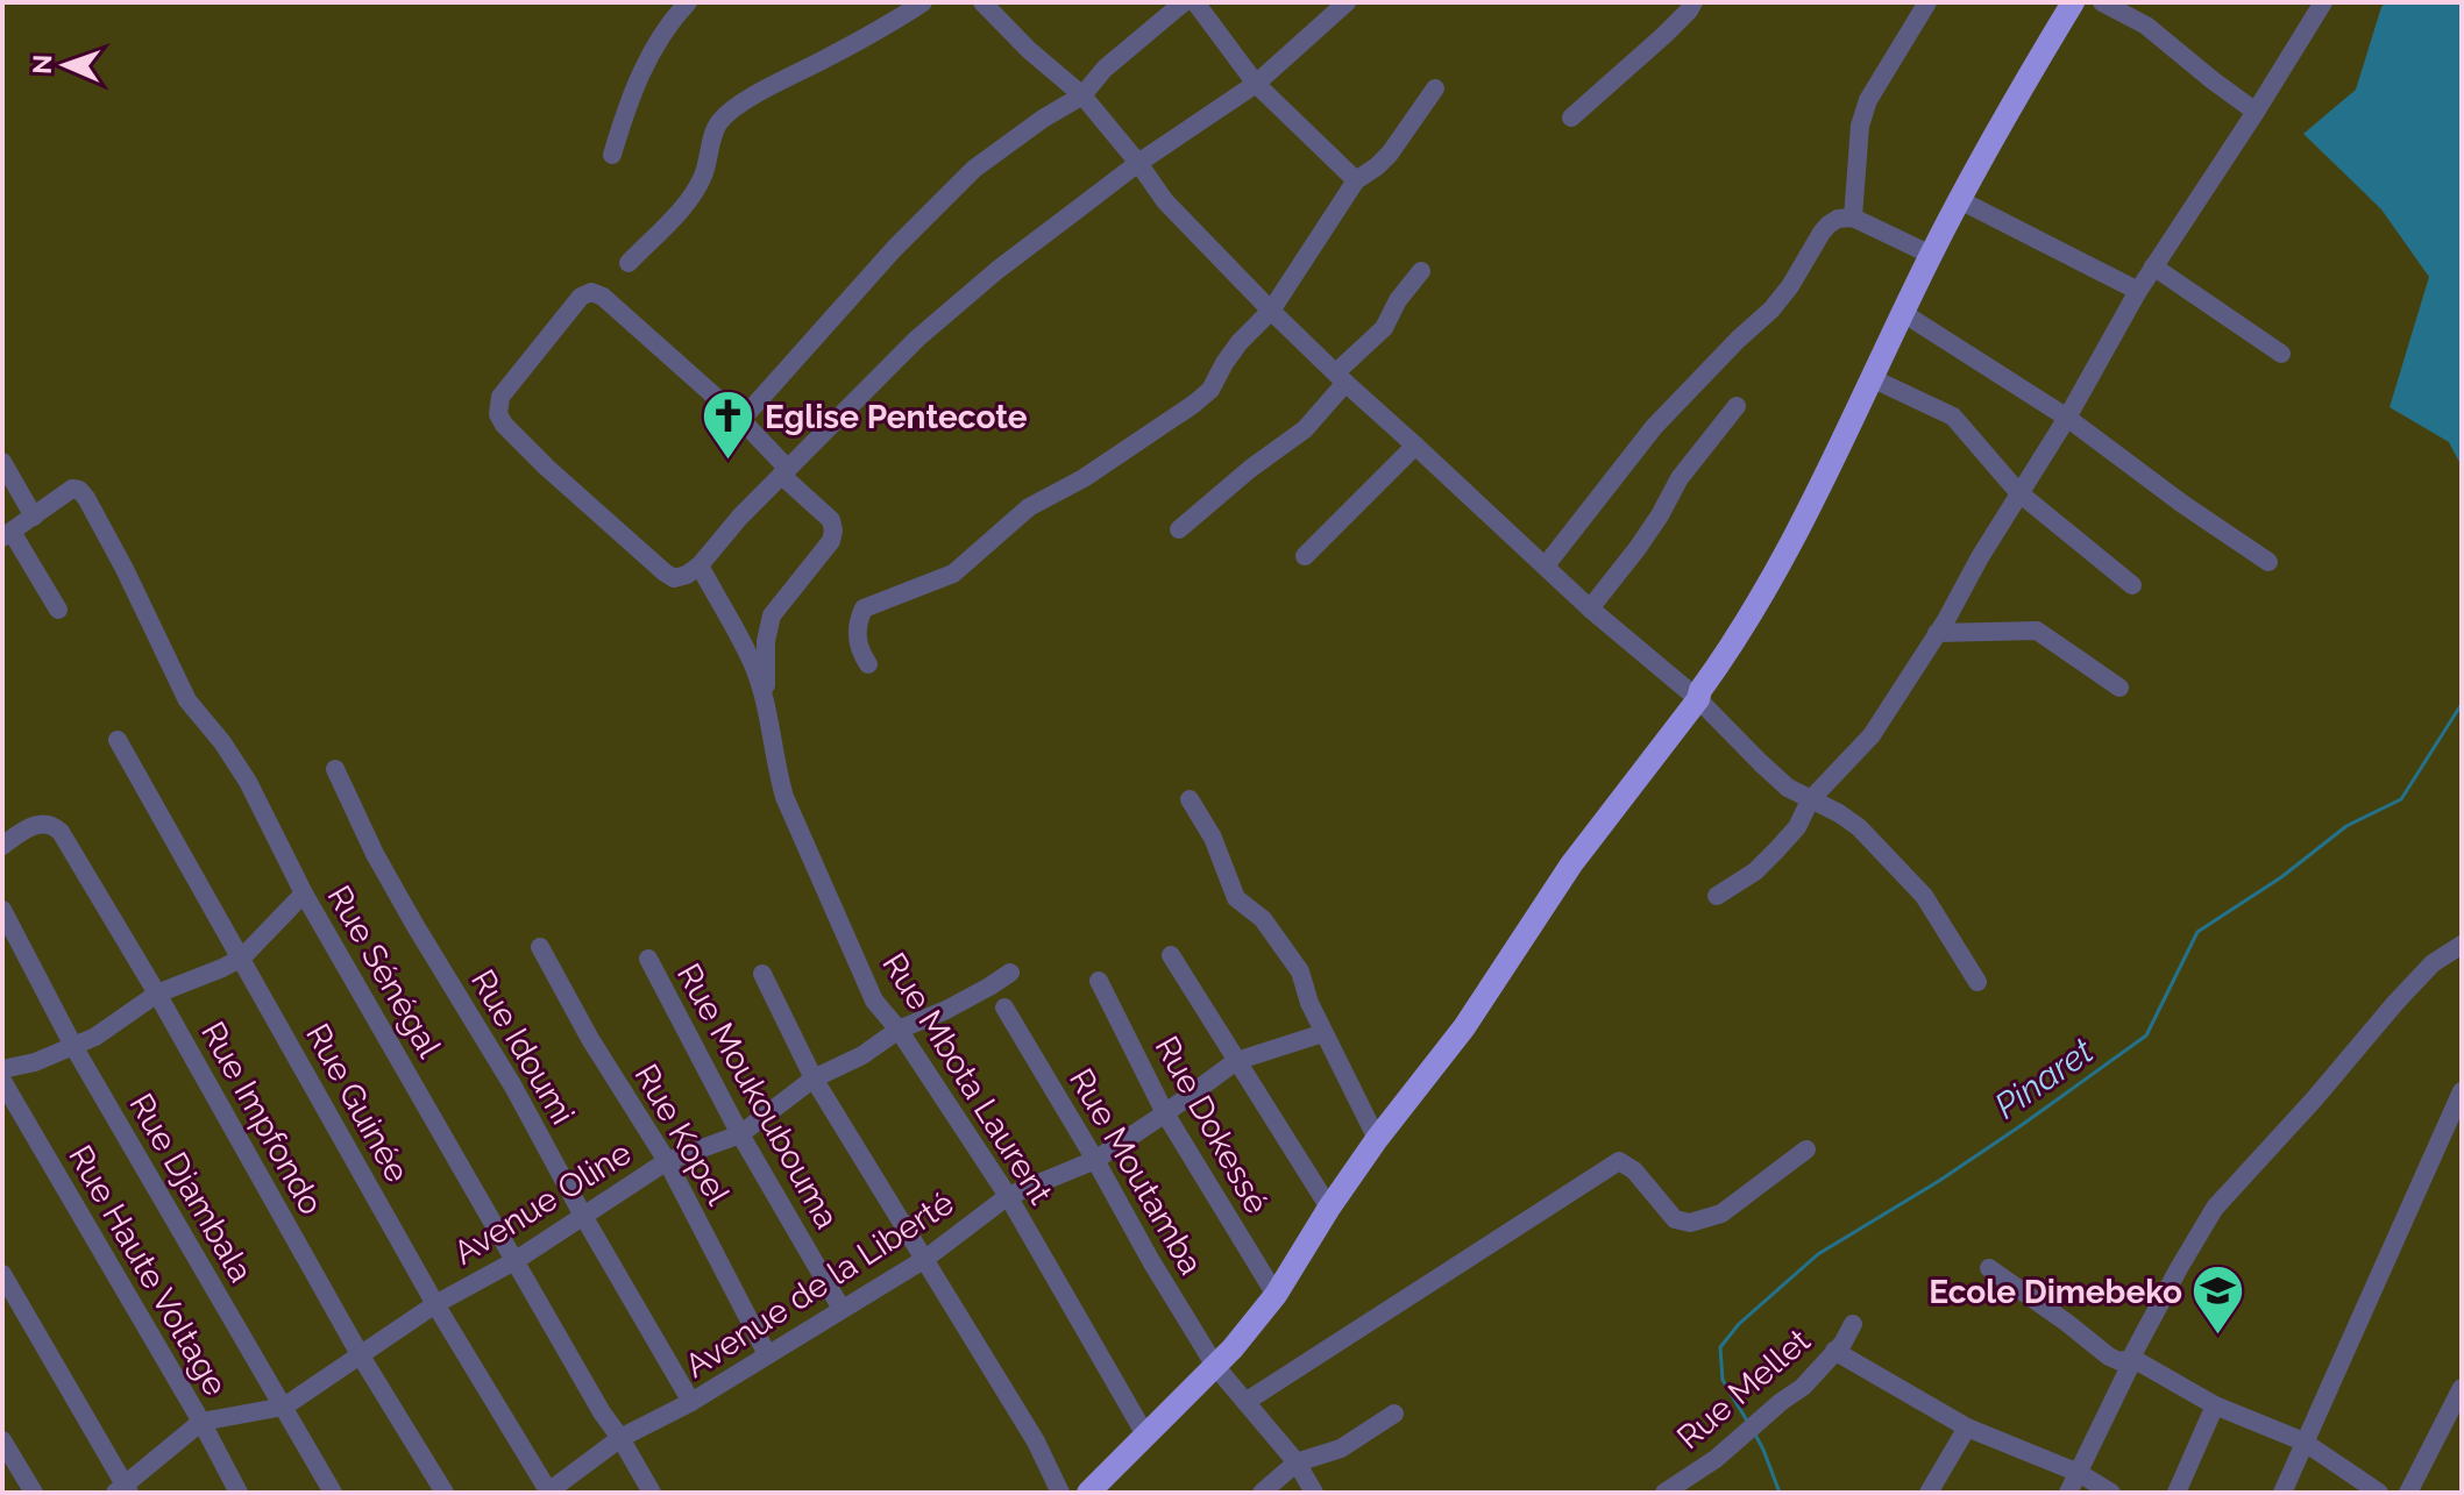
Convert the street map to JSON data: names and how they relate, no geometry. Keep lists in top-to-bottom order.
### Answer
{
  "streets": {
    "street": [
      "Rue Sénégal",
      "Rue Idoumi",
      "Rue Mbota Laurent",
      "Rue Moukoubouma",
      "Rue Guinée",
      "Rue Impfondo",
      "Rue Dokessé",
      "Rue Kopel",
      "Rue Moutamba",
      "Rue Djambala",
      "Avenue Oline",
      "Rue Haute Voltage",
      "Avenue de la Liberté",
      "Rue Mellet"
    ]
  },
  "crossings": [
    ["Rue Sénégal", "Avenue Oline"],
    ["Rue Sénégal", "Avenue de la Liberté"],
    ["Rue Idoumi", "Avenue Oline"],
    ["Rue Idoumi", "Avenue de la Liberté"],
    ["Rue Mbota Laurent", "Avenue Oline"],
    ["Rue Mbota Laurent", "Avenue de la Liberté"],
    ["Rue Moukoubouma", "Avenue Oline"],
    ["Rue Moukoubouma", "Avenue de la Liberté"],
    ["Rue Guinée", "Avenue Oline"],
    ["Rue Guinée", "Avenue de la Liberté"],
    ["Rue Impfondo", "Avenue Oline"],
    ["Rue Dokessé", "Avenue de la Liberté"],
    ["Rue Kopel", "Avenue Oline"],
    ["Rue Kopel", "Avenue de la Liberté"],
    ["Rue Moutamba", "Avenue de la Liberté"],
    ["Rue Djambala", "Avenue Oline"],
    ["Avenue Oline", "Rue Haute Voltage"]
  ],
  "water": ["Pinaret"],
  "places": {
    "church": ["Eglise Pentecote"],
    "school or university": ["Ecole Dimebeko"]
  },
  "north": "left"
}
